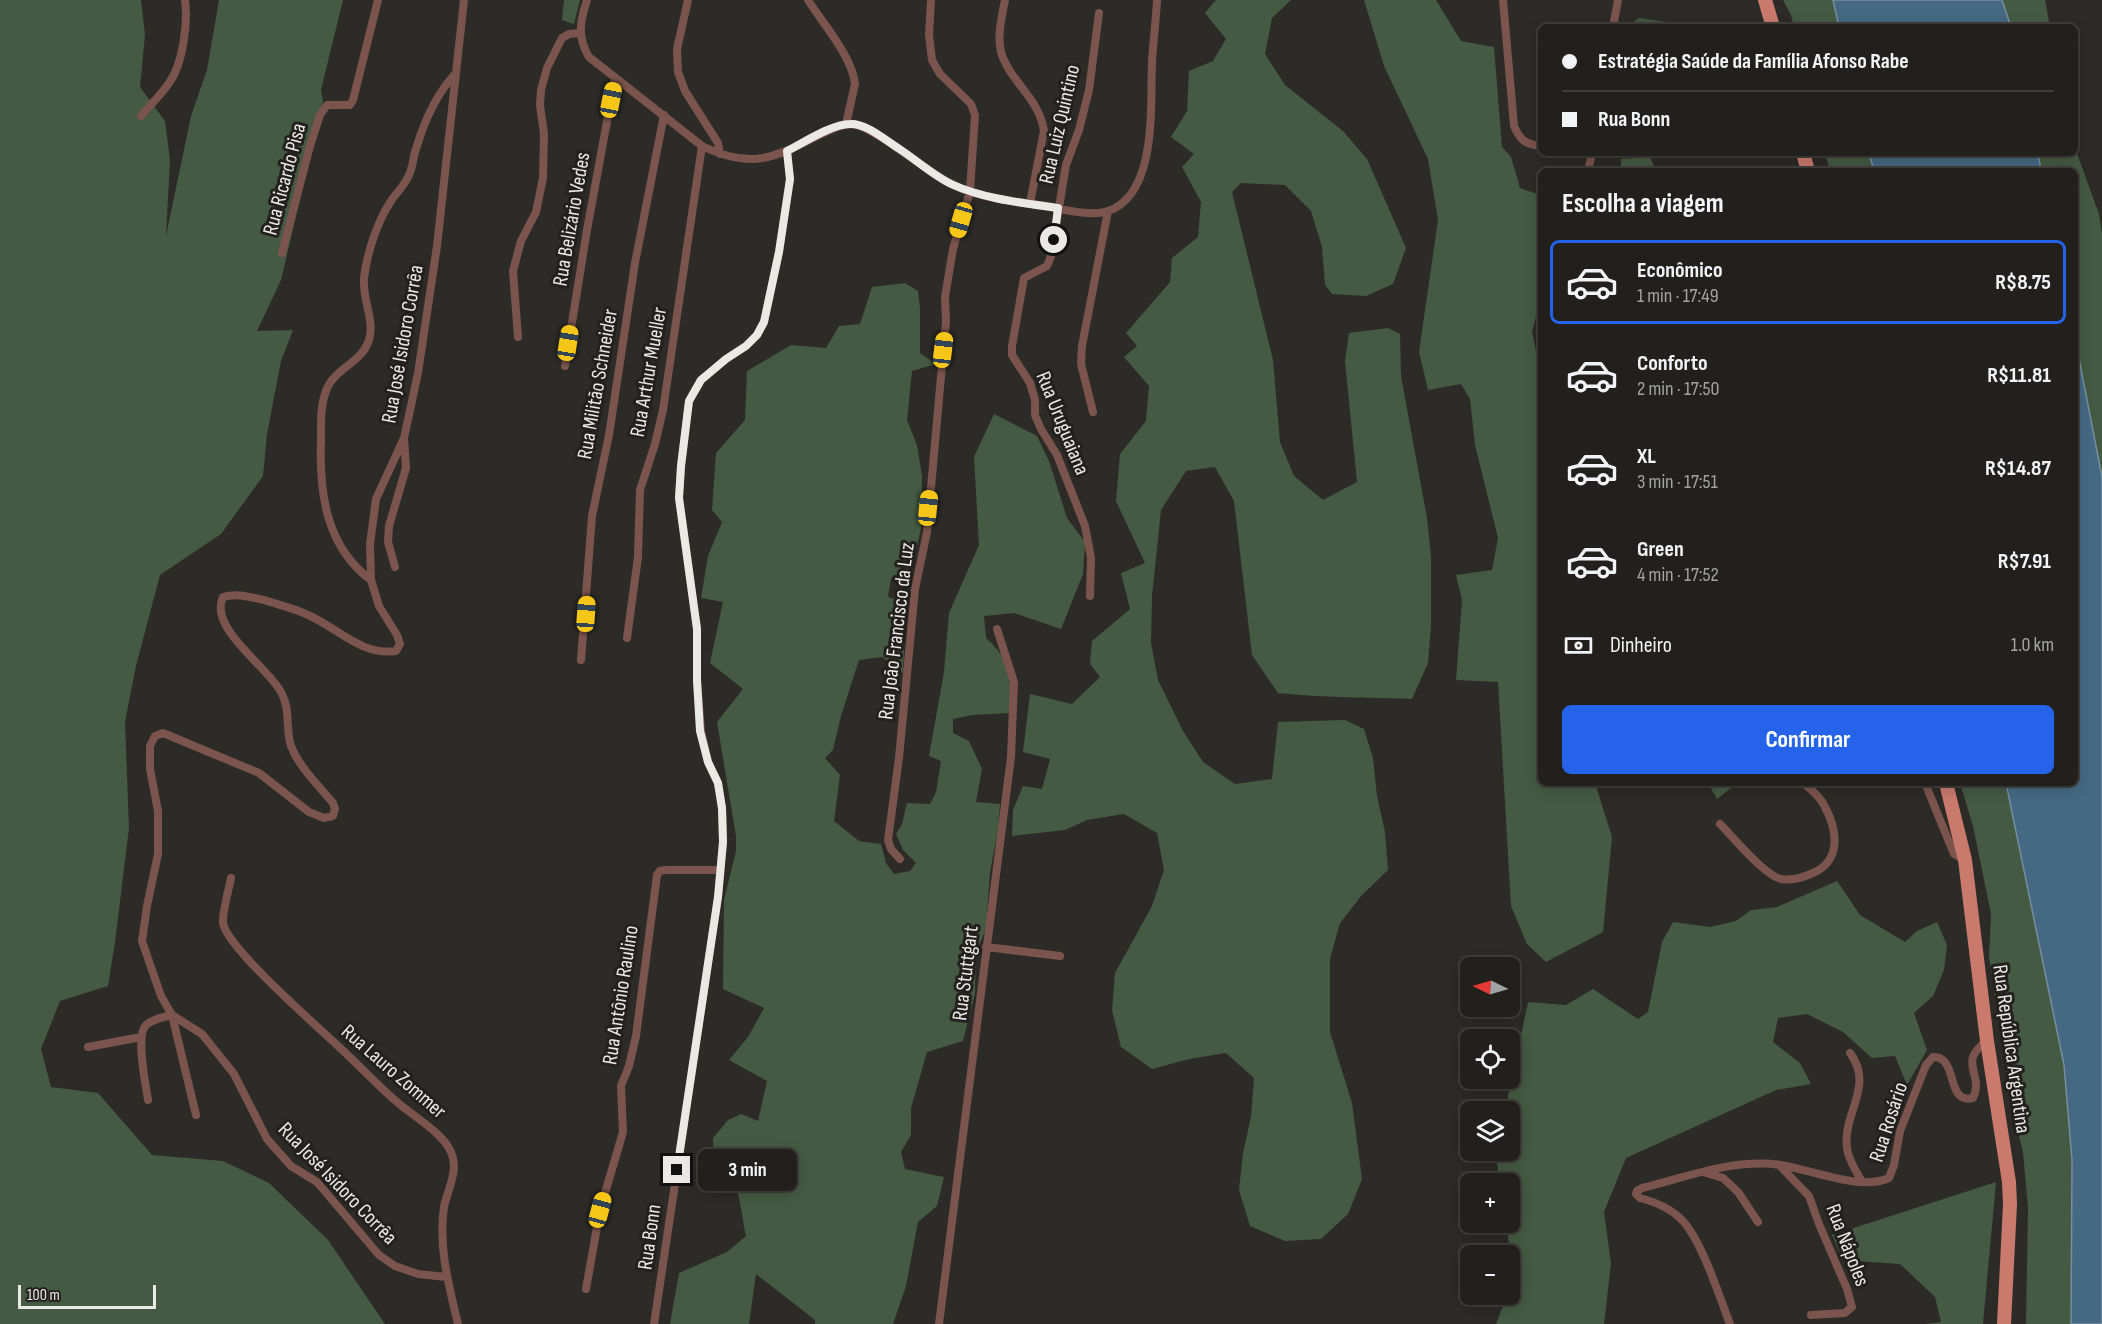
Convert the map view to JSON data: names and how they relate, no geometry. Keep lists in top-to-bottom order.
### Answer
{
  "streets": {
    "main road": ["Rua República Argentina"],
    "street": [
      "Rua Luiz Quintino",
      "Rua Ricardo Pisa",
      "Rua Belizário Vedes",
      "Rua José Isidoro Corrêa",
      "Rua Arthur Mueller",
      "Rua Militão Schneider",
      "Rua Uruguaiana",
      "Rua João Francisco da Luz",
      "Rua Stuttgart",
      "Rua Antônio Raulino",
      "Rua Lauro Zommer",
      "Rua Rosário",
      "Rua Bonn",
      "Rua Nápoles"
    ]
  },
  "crossings": [
    ["Rua Luiz Quintino", "Rua Uruguaiana"],
    ["Rua José Isidoro Corrêa", "Rua Lauro Zommer"],
    ["Rua Antônio Raulino", "Rua Bonn"],
    ["Rua República Argentina", "Rua Rosário"],
    ["Rua Rosário", "Rua Nápoles"]
  ],
  "scale_bar": "100 m",
  "north": "left",
  "page": {
    "banner": ["Estratégia Saúde da Família Afonso Rabe", "Rua Bonn"],
    "heading": "Escolha a viagem",
    "list": [
      {
        "name": "Econômico",
        "note": "1 min · 17:49",
        "value": "R$8.75"
      },
      {
        "name": "Conforto",
        "note": "2 min · 17:50",
        "value": "R$11.81"
      },
      {
        "name": "XL",
        "note": "3 min · 17:51",
        "value": "R$14.87"
      },
      {
        "name": "Green",
        "note": "4 min · 17:52",
        "value": "R$7.91"
      }
    ],
    "pay": ["Dinheiro", "1.0 km"],
    "buttons": "Confirmar",
    "map_buttons": ["+", "−"],
    "bubble": "3 min",
    "scale": "100 m"
  }
}
